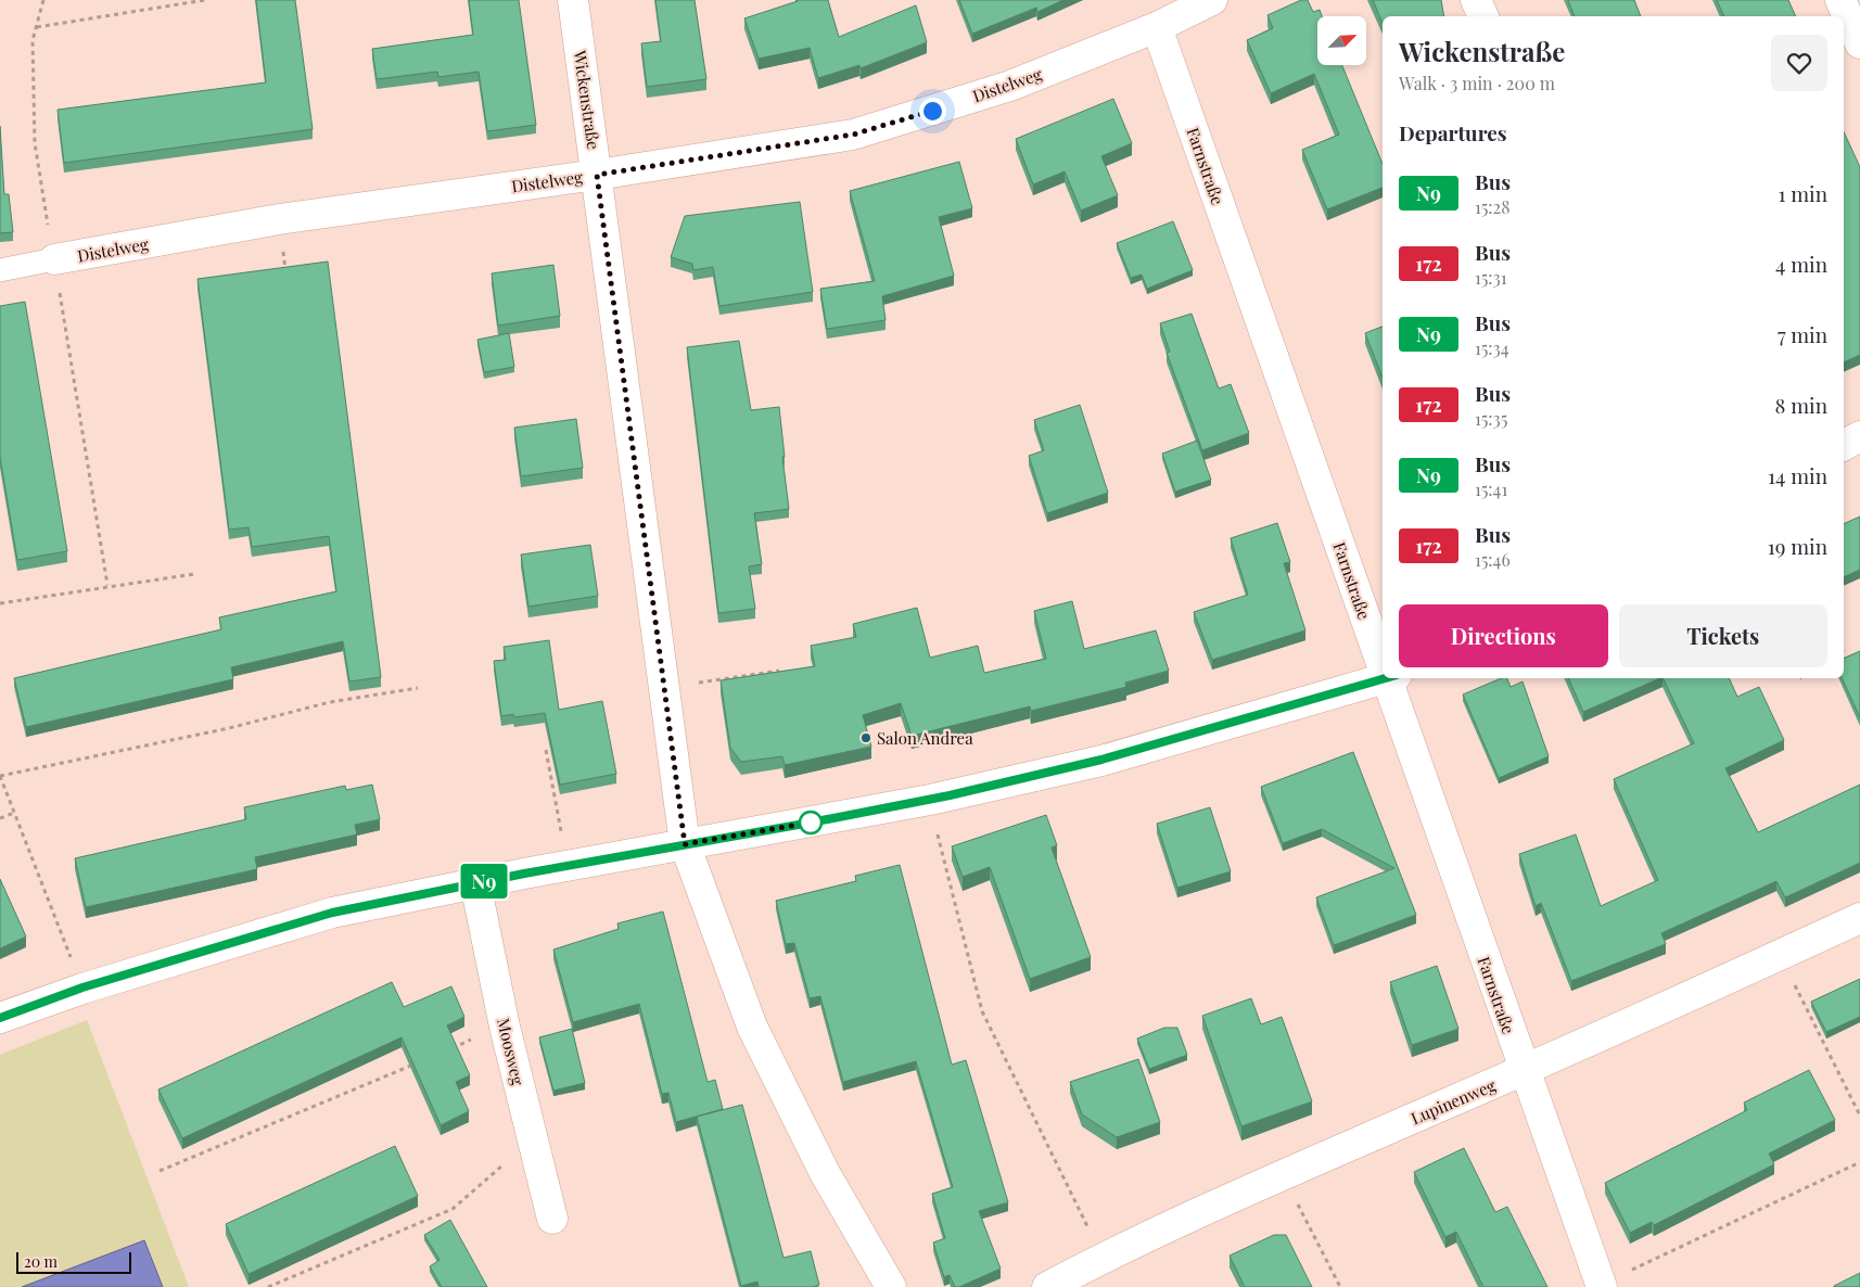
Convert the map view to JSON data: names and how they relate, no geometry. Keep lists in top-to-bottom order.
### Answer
{
  "streets": {
    "street": [
      "Distelweg",
      "Wickenstraße",
      "Farnstraße",
      "Moosweg",
      "Lupinenweg"
    ]
  },
  "crossings": [
    ["Distelweg", "Wickenstraße"],
    ["Distelweg", "Farnstraße"],
    ["Farnstraße", "Lupinenweg"]
  ],
  "places": ["Salon Andrea"],
  "lines": ["bus line N9"],
  "scale_bar": "20 m",
  "north": "top right",
  "page": {
    "on_map": "N9",
    "heading": [
      ["Wickenstraße", "Walk · 3 min · 200 m"],
      "Departures"
    ],
    "list": [
      {
        "mark": "N9",
        "name": "Bus",
        "note": "15:28",
        "value": "1 min"
      },
      {
        "mark": "172",
        "name": "Bus",
        "note": "15:31",
        "value": "4 min"
      },
      {
        "mark": "N9",
        "name": "Bus",
        "note": "15:34",
        "value": "7 min"
      },
      {
        "mark": "172",
        "name": "Bus",
        "note": "15:35",
        "value": "8 min"
      },
      {
        "mark": "N9",
        "name": "Bus",
        "note": "15:41",
        "value": "14 min"
      },
      {
        "mark": "172",
        "name": "Bus",
        "note": "15:46",
        "value": "19 min"
      }
    ],
    "buttons": ["Directions", "Tickets"],
    "scale": "20 m"
  }
}
